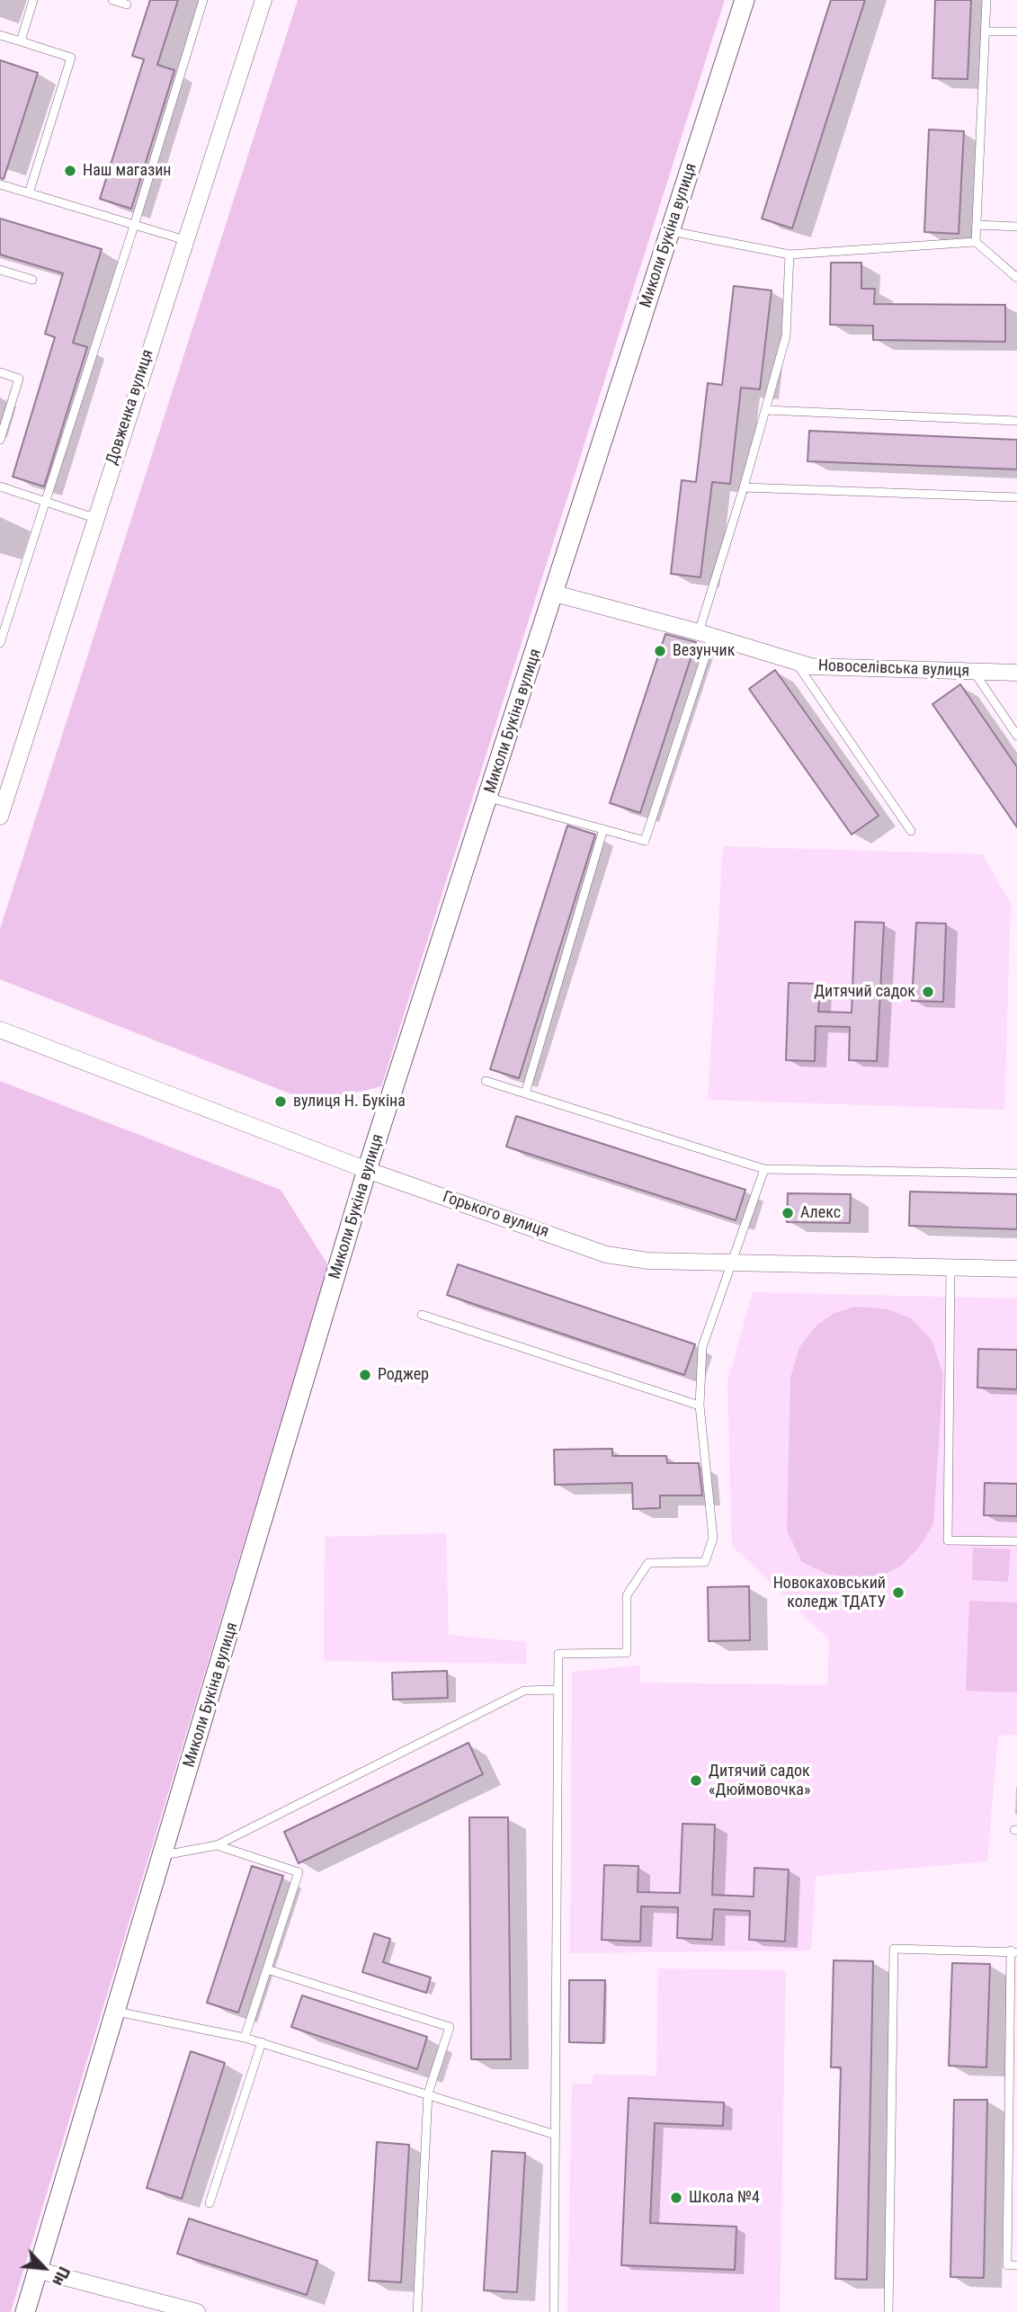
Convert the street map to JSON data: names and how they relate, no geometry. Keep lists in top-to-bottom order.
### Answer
{
  "streets": {
    "street": [
      "Миколи Букіна вулиця",
      "Довженка вулиця",
      "Новоселівська вулиця",
      "Горького вулиця"
    ]
  },
  "crossings": [
    ["Миколи Букіна вулиця", "Новоселівська вулиця"],
    ["Миколи Букіна вулиця", "Горького вулиця"]
  ],
  "places": [
    "Наш магазин",
    "Везунчик",
    "Дитячий садок",
    "вулиця Н. Букіна",
    "Алекс",
    "Роджер",
    "Новокаховський коледж ТДАТУ",
    "Дитячий садок «Дюймовочка»",
    "Школа №4"
  ],
  "north": "bottom right"
}
